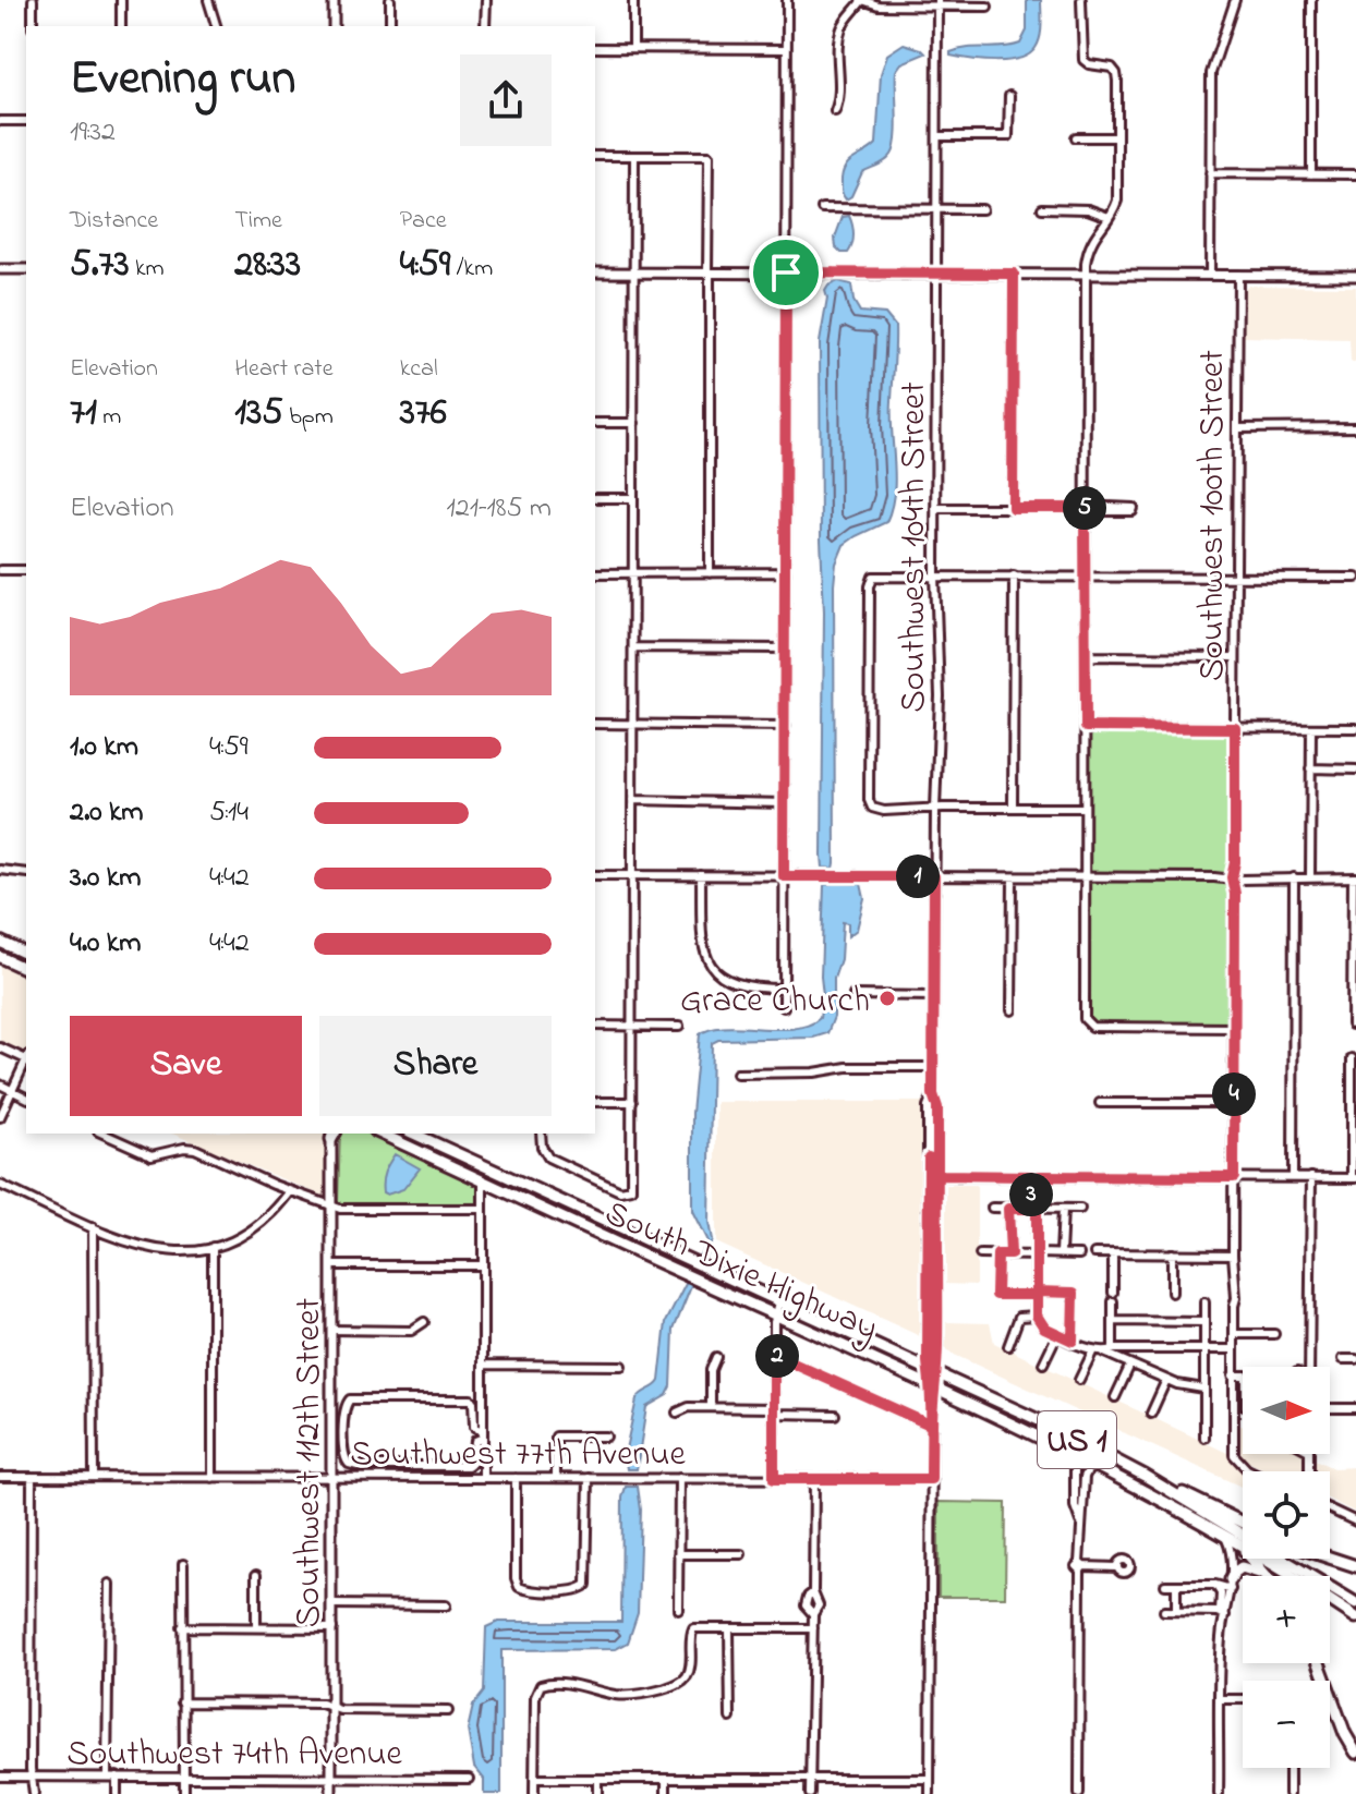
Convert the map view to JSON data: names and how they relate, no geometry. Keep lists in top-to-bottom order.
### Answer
{
  "streets": {
    "highway": ["South Dixie Highway", "US 1"],
    "main road": ["Southwest 112th Street"],
    "street": [
      "Southwest 100th Street",
      "Southwest 104th Street",
      "Southwest 77th Avenue",
      "Southwest 74th Avenue"
    ]
  },
  "crossings": [
    ["Southwest 104th Street", "South Dixie Highway"],
    ["Southwest 104th Street", "Southwest 77th Avenue"],
    ["Southwest 77th Avenue", "Southwest 112th Street"],
    ["Southwest 112th Street", "Southwest 74th Avenue"]
  ],
  "places": ["Grace Church"],
  "north": "right",
  "page": {
    "heading": ["Evening run", "19:32"],
    "stats": [
      ["Distance", "5.73 km"],
      ["Time", "28:33"],
      ["Pace", "4:59 /km"],
      ["Elevation", "71 m"],
      ["Heart rate", "135 bpm"],
      ["kcal", "376"]
    ],
    "chart": ["Elevation", "121–185 m"],
    "pins": [
      "5",
      "1",
      "4",
      "3",
      "2"
    ],
    "list": [
      {
        "name": "1.0 km",
        "note": "4:59"
      },
      {
        "name": "2.0 km",
        "note": "5:14"
      },
      {
        "name": "3.0 km",
        "note": "4:42"
      },
      {
        "name": "4.0 km",
        "note": "4:42"
      }
    ],
    "buttons": ["Save", "Share"],
    "map_buttons": ["+", "−"]
  }
}
